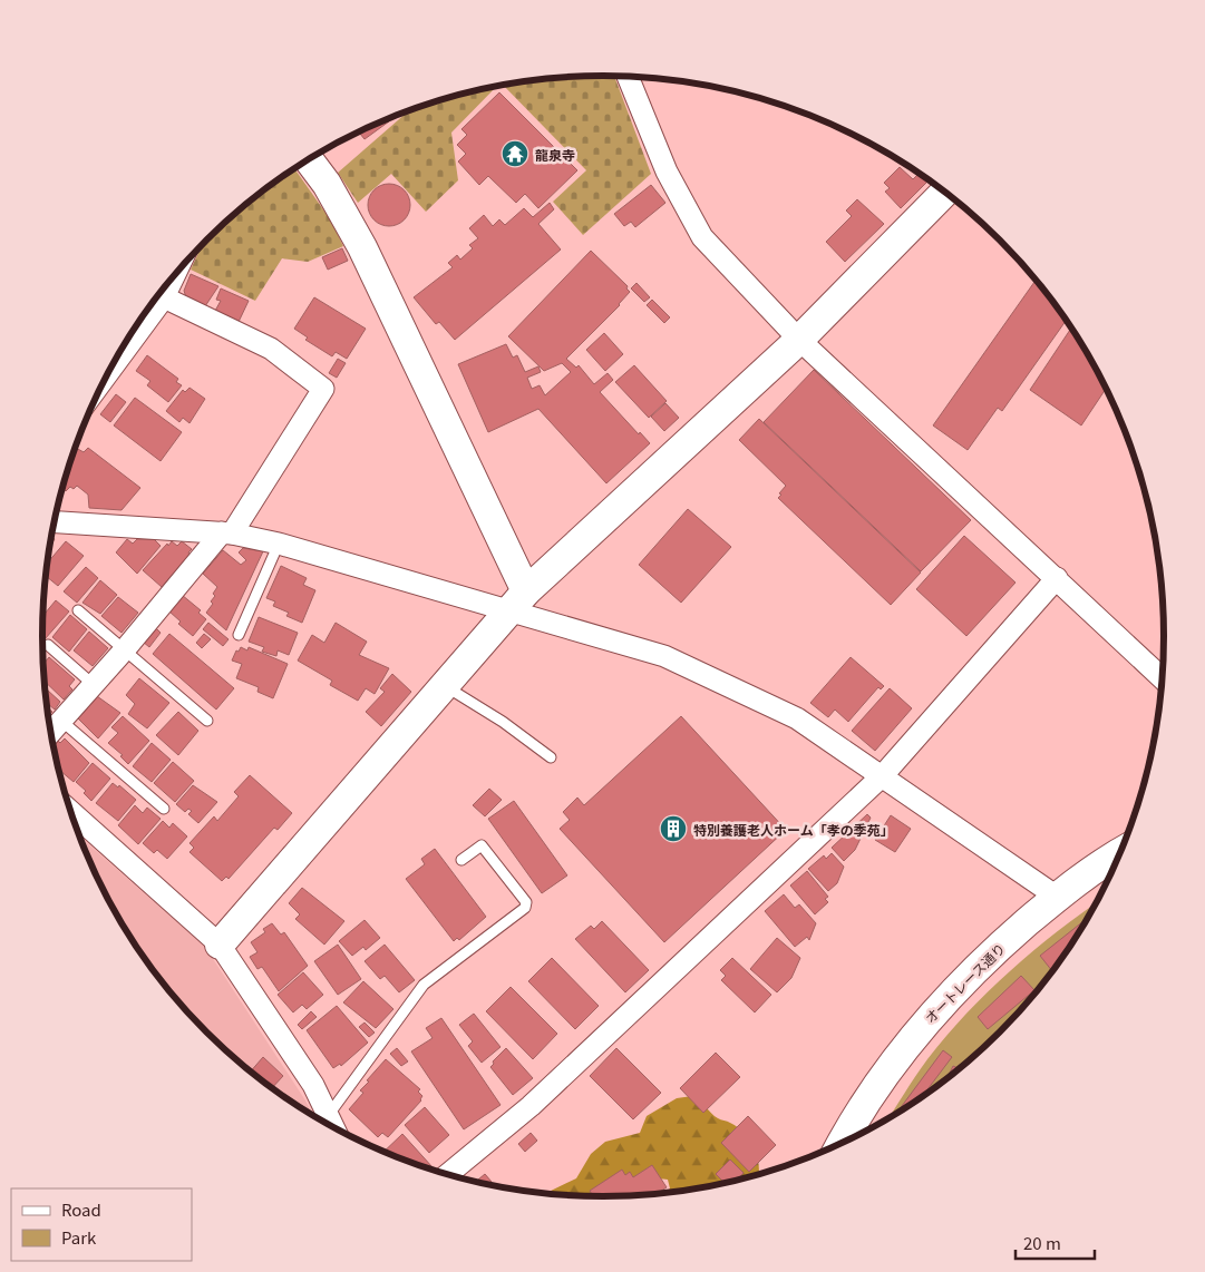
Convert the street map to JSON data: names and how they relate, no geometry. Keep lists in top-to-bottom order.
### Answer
{
  "streets": {
    "street": ["オートレース通り"]
  },
  "places": {
    "temple": ["龍泉寺"],
    "building": ["特別養護老人ホーム「孝の季苑」"]
  },
  "legend": ["Road", "Park"],
  "scale_bar": "20 m"
}
